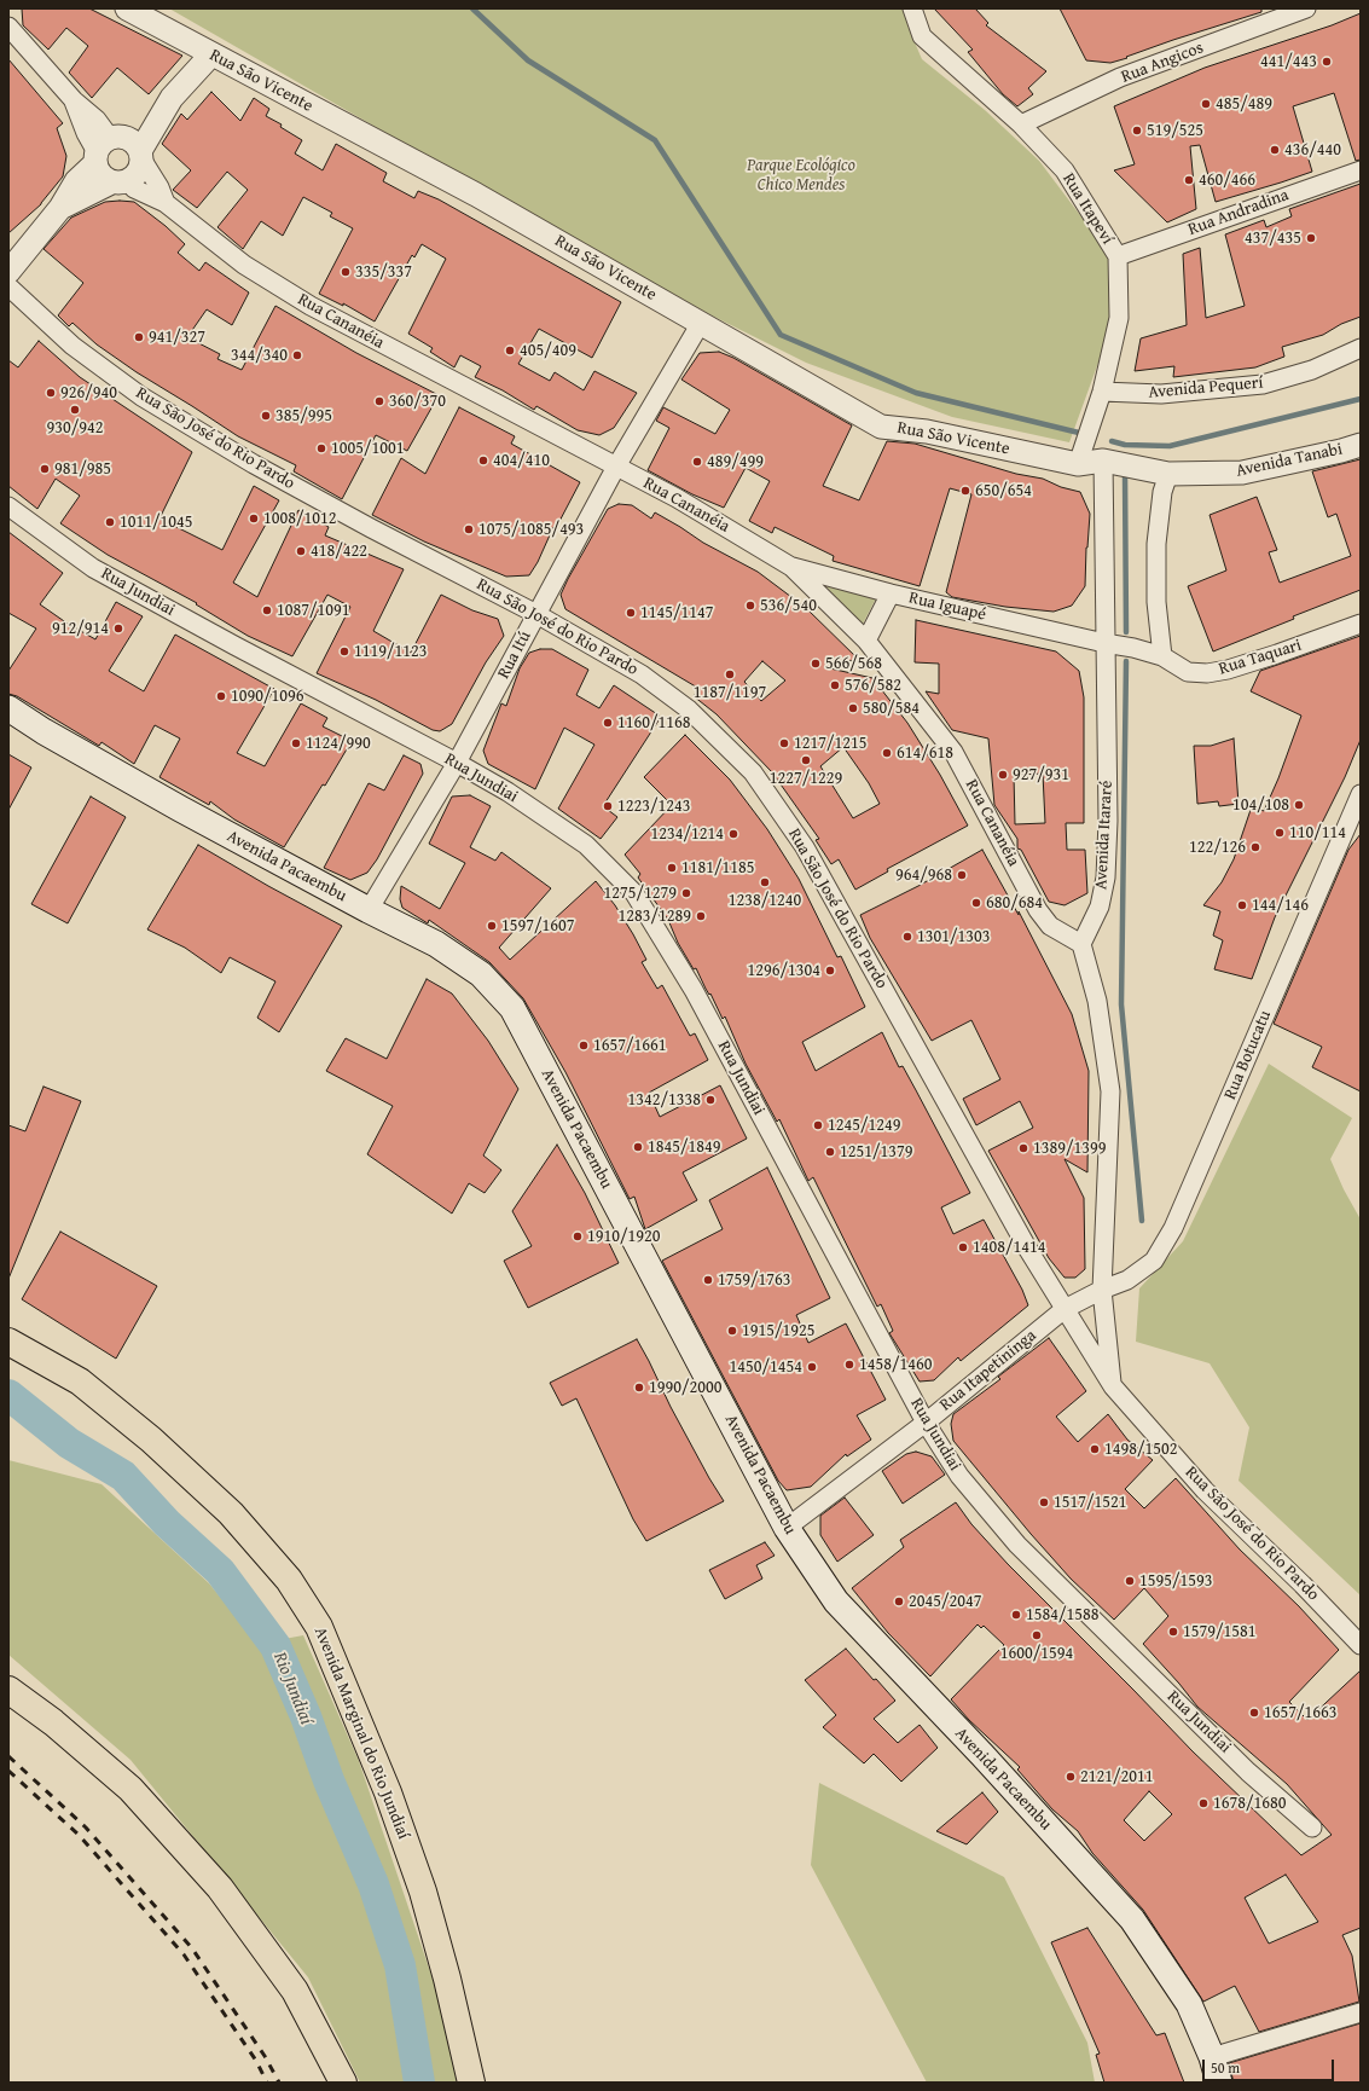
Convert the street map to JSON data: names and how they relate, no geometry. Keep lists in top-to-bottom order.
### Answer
{
  "streets": {
    "main road": ["Avenida Pacaembu", "Avenida Marginal do Rio Jundiaí"],
    "street": [
      "Rua Angicos",
      "Rua São Vicente",
      "Rua Itapeví",
      "Rua Andradina",
      "Rua Cananéia",
      "Avenida Pequerí",
      "Rua São José do Rio Pardo",
      "Avenida Tanabi",
      "Rua Jundiai",
      "Rua Iguapé",
      "Rua Itú",
      "Rua Taquari",
      "Avenida Itararé",
      "Rua Botucatu",
      "Rua Itapetininga"
    ]
  },
  "crossings": [
    ["Rua Angicos", "Rua Itapeví"],
    ["Rua São Vicente", "Rua Itapeví"],
    ["Rua São Vicente", "Avenida Tanabi"],
    ["Rua São Vicente", "Rua Itú"],
    ["Rua São Vicente", "Avenida Itararé"],
    ["Rua Itapeví", "Rua Andradina"],
    ["Rua Itapeví", "Avenida Pequerí"],
    ["Rua Cananéia", "Rua Iguapé"],
    ["Rua Cananéia", "Rua Itú"],
    ["Rua Cananéia", "Avenida Itararé"],
    ["Rua São José do Rio Pardo", "Rua Itú"],
    ["Rua São José do Rio Pardo", "Rua Itapetininga"],
    ["Avenida Tanabi", "Avenida Itararé"],
    ["Rua Jundiai", "Rua Itú"],
    ["Rua Jundiai", "Rua Itapetininga"],
    ["Rua Iguapé", "Rua Taquari"],
    ["Rua Iguapé", "Avenida Itararé"],
    ["Rua Itú", "Avenida Pacaembu"],
    ["Rua Taquari", "Avenida Itararé"],
    ["Avenida Pacaembu", "Rua Itapetininga"],
    ["Rua Botucatu", "Rua Itapetininga"]
  ],
  "water": ["Rio Jundiaí"],
  "parks": ["Parque Ecológico Chico Mendes"],
  "places": [
    "441/443",
    "485/489",
    "519/525",
    "436/440",
    "460/466",
    "437/435",
    "335/337",
    "941/327",
    "405/409",
    "344/340",
    "926/940",
    "360/370",
    "930/942",
    "385/995",
    "1005/1001",
    "404/410",
    "489/499",
    "981/985",
    "650/654",
    "1008/1012",
    "1011/1045",
    "1075/1085/493",
    "418/422",
    "536/540",
    "1087/1091",
    "1145/1147",
    "912/914",
    "1119/1123",
    "566/568",
    "1187/1197",
    "576/582",
    "1090/1096",
    "580/584",
    "1160/1168",
    "1124/990",
    "1217/1215",
    "614/618",
    "1227/1229",
    "927/931",
    "104/108",
    "1223/1243",
    "110/114",
    "1234/1214",
    "122/126",
    "1181/1185",
    "964/968",
    "1238/1240",
    "1275/1279",
    "680/684",
    "144/146",
    "1283/1289",
    "1597/1607",
    "1301/1303",
    "1296/1304",
    "1657/1661",
    "1342/1338",
    "1245/1249",
    "1845/1849",
    "1389/1399",
    "1251/1379",
    "1910/1920",
    "1408/1414",
    "1759/1763",
    "1915/1925",
    "1458/1460",
    "1450/1454",
    "1990/2000",
    "1498/1502",
    "1517/1521",
    "1595/1593",
    "2045/2047",
    "1584/1588",
    "1579/1581",
    "1600/1594",
    "1657/1663",
    "2121/2011",
    "1678/1680"
  ],
  "scale_bar": "50 m"
}
